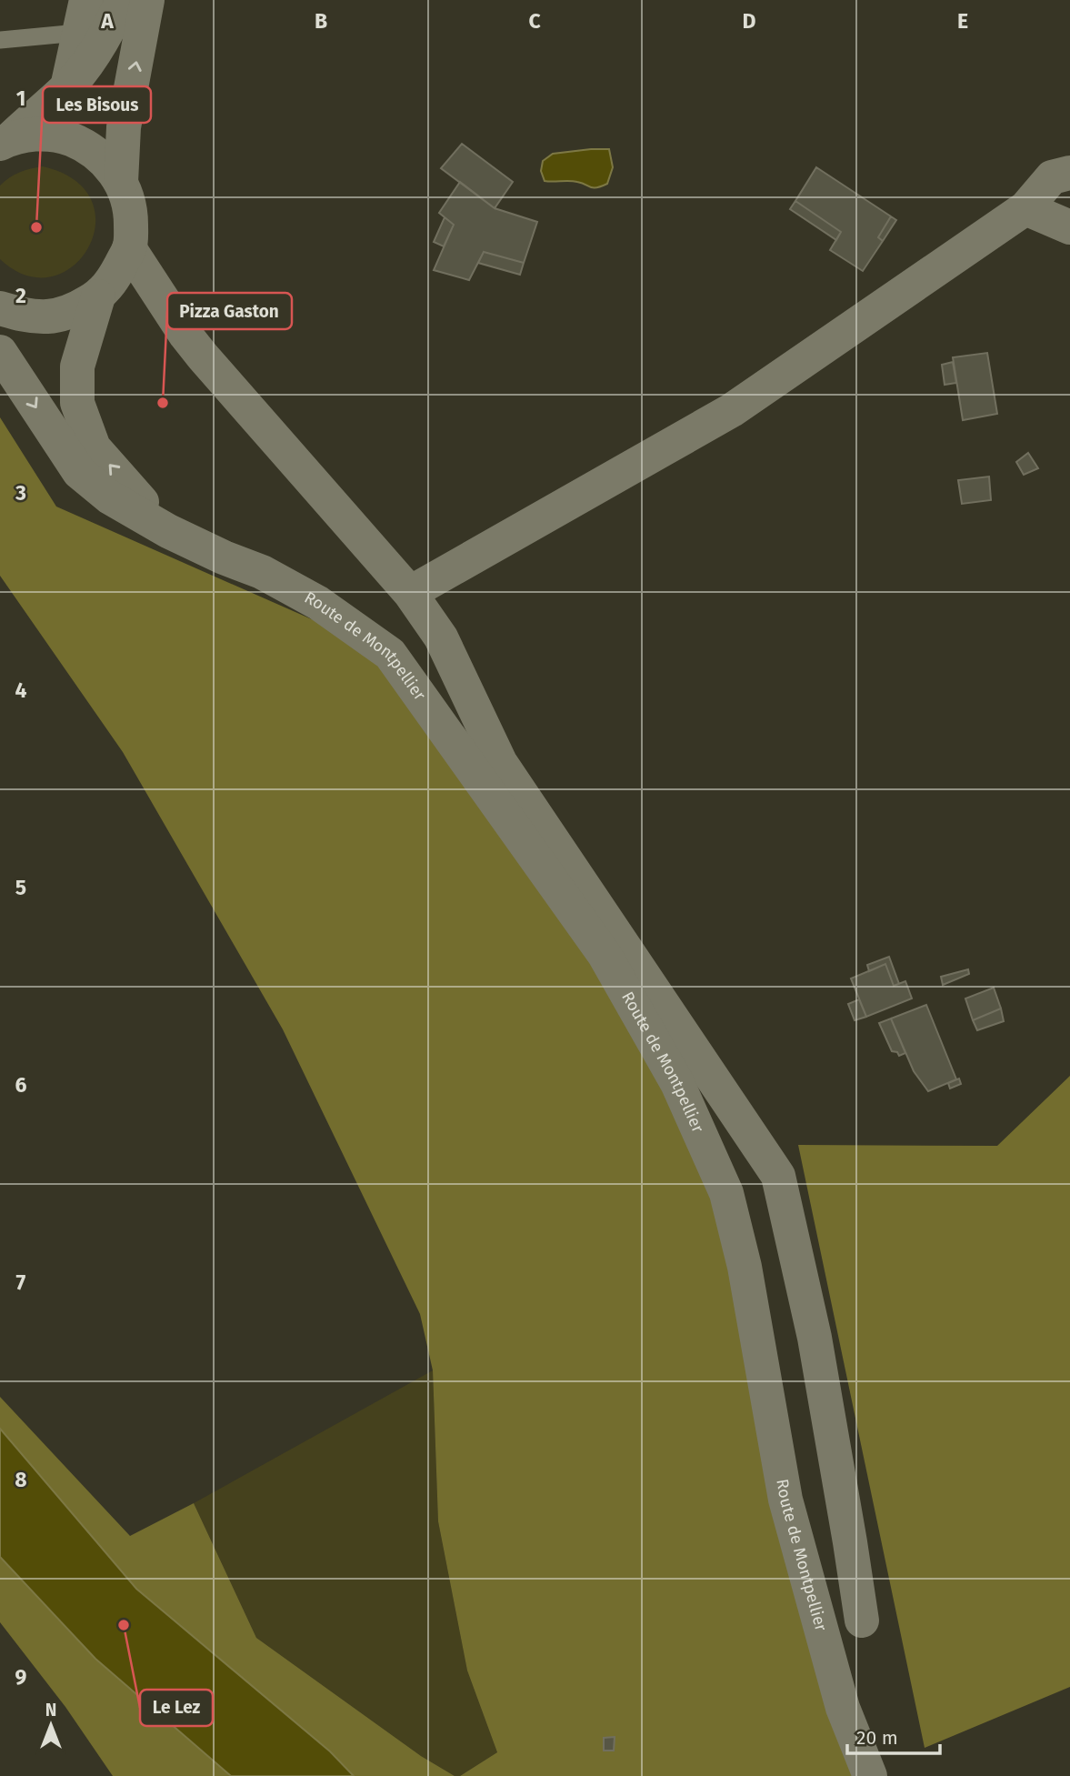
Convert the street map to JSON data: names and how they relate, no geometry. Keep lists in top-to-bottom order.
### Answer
{
  "streets": {
    "main road": ["Route de Montpellier"]
  },
  "places": ["Les Bisous", "Pizza Gaston", "Le Lez"],
  "scale_bar": "20 m",
  "north": "top",
  "grid": {
    "columns": [
      "A",
      "B",
      "C",
      "D",
      "E"
    ],
    "rows": [
      "1",
      "2",
      "3",
      "4",
      "5",
      "6",
      "7",
      "8",
      "9"
    ]
  }
}
